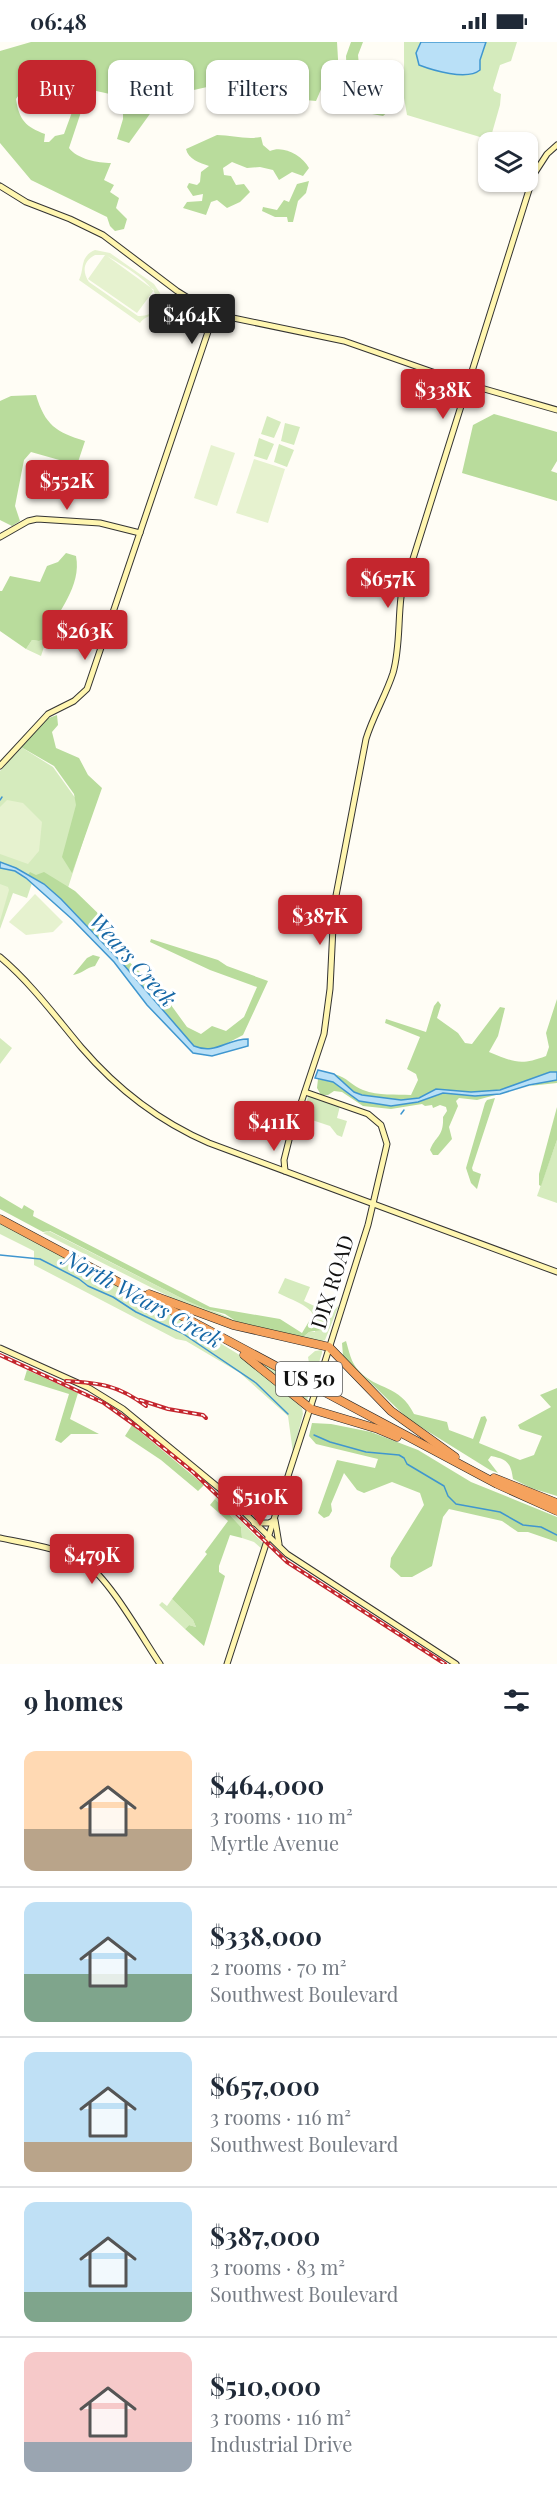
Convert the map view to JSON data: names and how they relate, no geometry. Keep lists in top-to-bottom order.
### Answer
{
  "streets": {
    "highway": ["US 50"],
    "main road": ["DIX ROAD"]
  },
  "water": ["Wears Creek", "North Wears Creek"],
  "page": {
    "status": "06:48",
    "chip": [
      "Buy",
      "Rent",
      "Filters",
      "New"
    ],
    "price": [
      "$464K",
      "$338K",
      "$552K",
      "$657K",
      "$263K",
      "$387K",
      "$411K",
      "$510K",
      "$479K"
    ],
    "heading": "9 homes",
    "list": [
      {
        "name": "$464,000",
        "note": "3 rooms · 110 m² · Myrtle Avenue"
      },
      {
        "name": "$338,000",
        "note": "2 rooms · 70 m² · Southwest Boulevard"
      },
      {
        "name": "$657,000",
        "note": "3 rooms · 116 m² · Southwest Boulevard"
      },
      {
        "name": "$387,000",
        "note": "3 rooms · 83 m² · Southwest Boulevard"
      },
      {
        "name": "$510,000",
        "note": "3 rooms · 116 m² · Industrial Drive"
      }
    ]
  }
}
